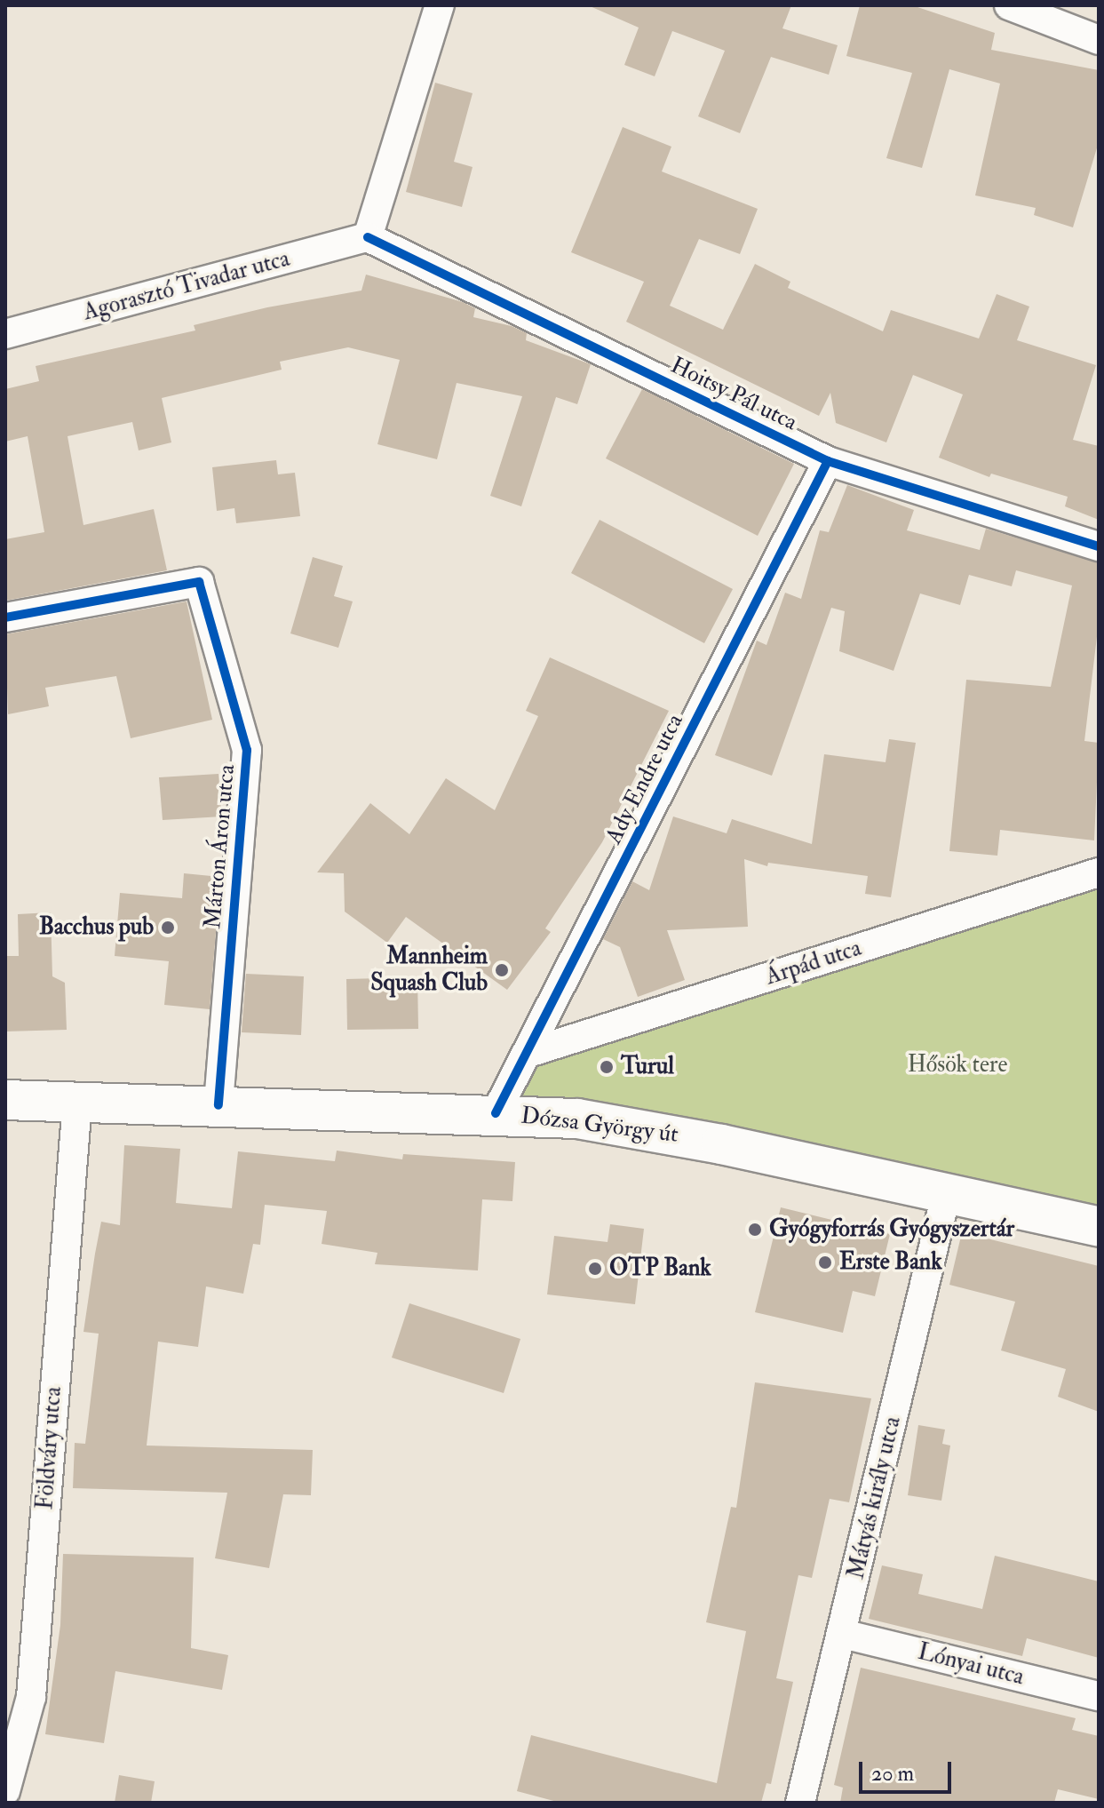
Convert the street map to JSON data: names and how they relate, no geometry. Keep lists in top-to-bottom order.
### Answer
{
  "streets": {
    "main road": ["Dózsa György út"],
    "street": [
      "Agorasztó Tivadar utca",
      "Hoitsy Pál utca",
      "Ady Endre utca",
      "Márton Áron utca",
      "Árpád utca",
      "Földváry utca",
      "Mátyás király utca",
      "Lónyai utca"
    ]
  },
  "crossings": [
    ["Agorasztó Tivadar utca", "Hoitsy Pál utca"],
    ["Hoitsy Pál utca", "Ady Endre utca"],
    ["Ady Endre utca", "Árpád utca"],
    ["Ady Endre utca", "Dózsa György út"],
    ["Márton Áron utca", "Dózsa György út"],
    ["Dózsa György út", "Földváry utca"],
    ["Dózsa György út", "Mátyás király utca"],
    ["Mátyás király utca", "Lónyai utca"]
  ],
  "parks": ["Hősök tere"],
  "places": [
    "Bacchus pub",
    "Mannheim Squash Club",
    "Turul",
    "Gyógyforrás Gyógyszertár",
    "Erste Bank",
    "OTP Bank"
  ],
  "scale_bar": "20 m"
}
